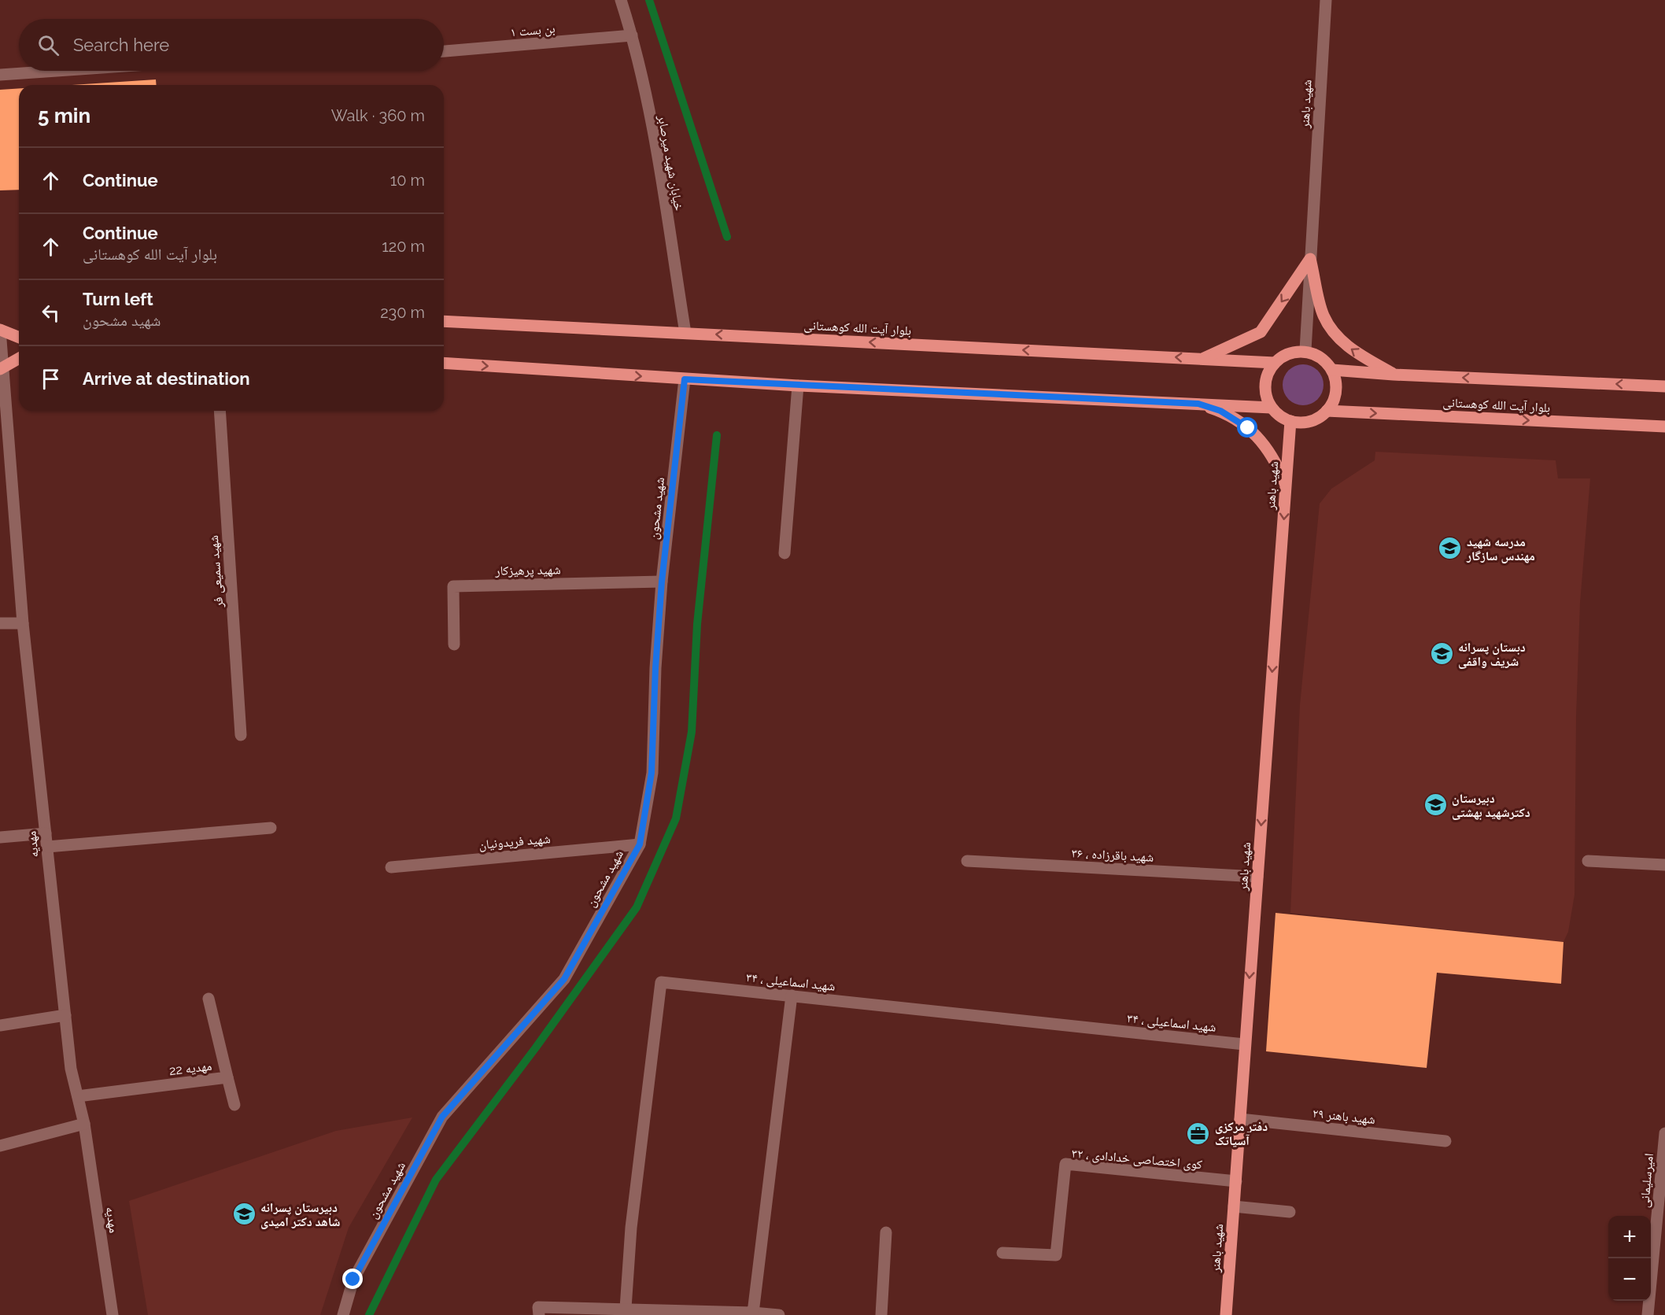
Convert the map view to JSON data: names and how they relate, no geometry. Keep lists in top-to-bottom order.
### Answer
{
  "streets": {
    "main road": ["شهید باهنر", "بلوار آیت الله کوهستانی"],
    "street": [
      "بن بست ۱",
      "خیابان شهید میرصابر",
      "شهید مشحون",
      "شهید پرهیزکار",
      "شهید سمیعی فر",
      "شهید فریدونیان",
      "مهدیه",
      "شهید باقرزاده ، ۳۶",
      "شهید اسماعیلی ، ۳۴",
      "مهدیه 22",
      "شهید باهنر ۲۹",
      "کوی اختصاصی خدادادی ، ۳۲",
      "امیرسلیمانی"
    ]
  },
  "crossings": [
    ["بن بست ۱", "خیابان شهید میرصابر"],
    ["شهید باهنر", "بلوار آیت الله کوهستانی"],
    ["شهید باهنر", "شهید باقرزاده ، ۳۶"],
    ["شهید باهنر", "شهید اسماعیلی ، ۳۴"],
    ["شهید باهنر", "شهید باهنر ۲۹"],
    ["شهید باهنر", "کوی اختصاصی خدادادی ، ۳۲"],
    ["خیابان شهید میرصابر", "بلوار آیت الله کوهستانی"],
    ["شهید مشحون", "شهید پرهیزکار"],
    ["شهید مشحون", "شهید فریدونیان"],
    ["مهدیه", "مهدیه 22"]
  ],
  "one_way": ["شهید باهنر"],
  "places": {
    "school or university": [
      "مدرسه شهید مهندس سازگار",
      "دبستان پسرانه شریف واقفی",
      "دبیرستان دکترشهید بهشتی",
      "دبیرستان پسرانه شاهد دکتر امیدی"
    ],
    "office": ["دفتر مرکزی آسیاتک"]
  },
  "page": {
    "search": "Search here",
    "heading": ["5 min", "Walk · 360 m"],
    "list": [
      ["Continue", "10 m"],
      ["Continue", "بلوار آیت الله کوهستانی", "120 m"],
      ["Turn left", "شهید مشحون", "230 m"],
      "Arrive at destination"
    ],
    "map_buttons": ["+", "−"]
  }
}
